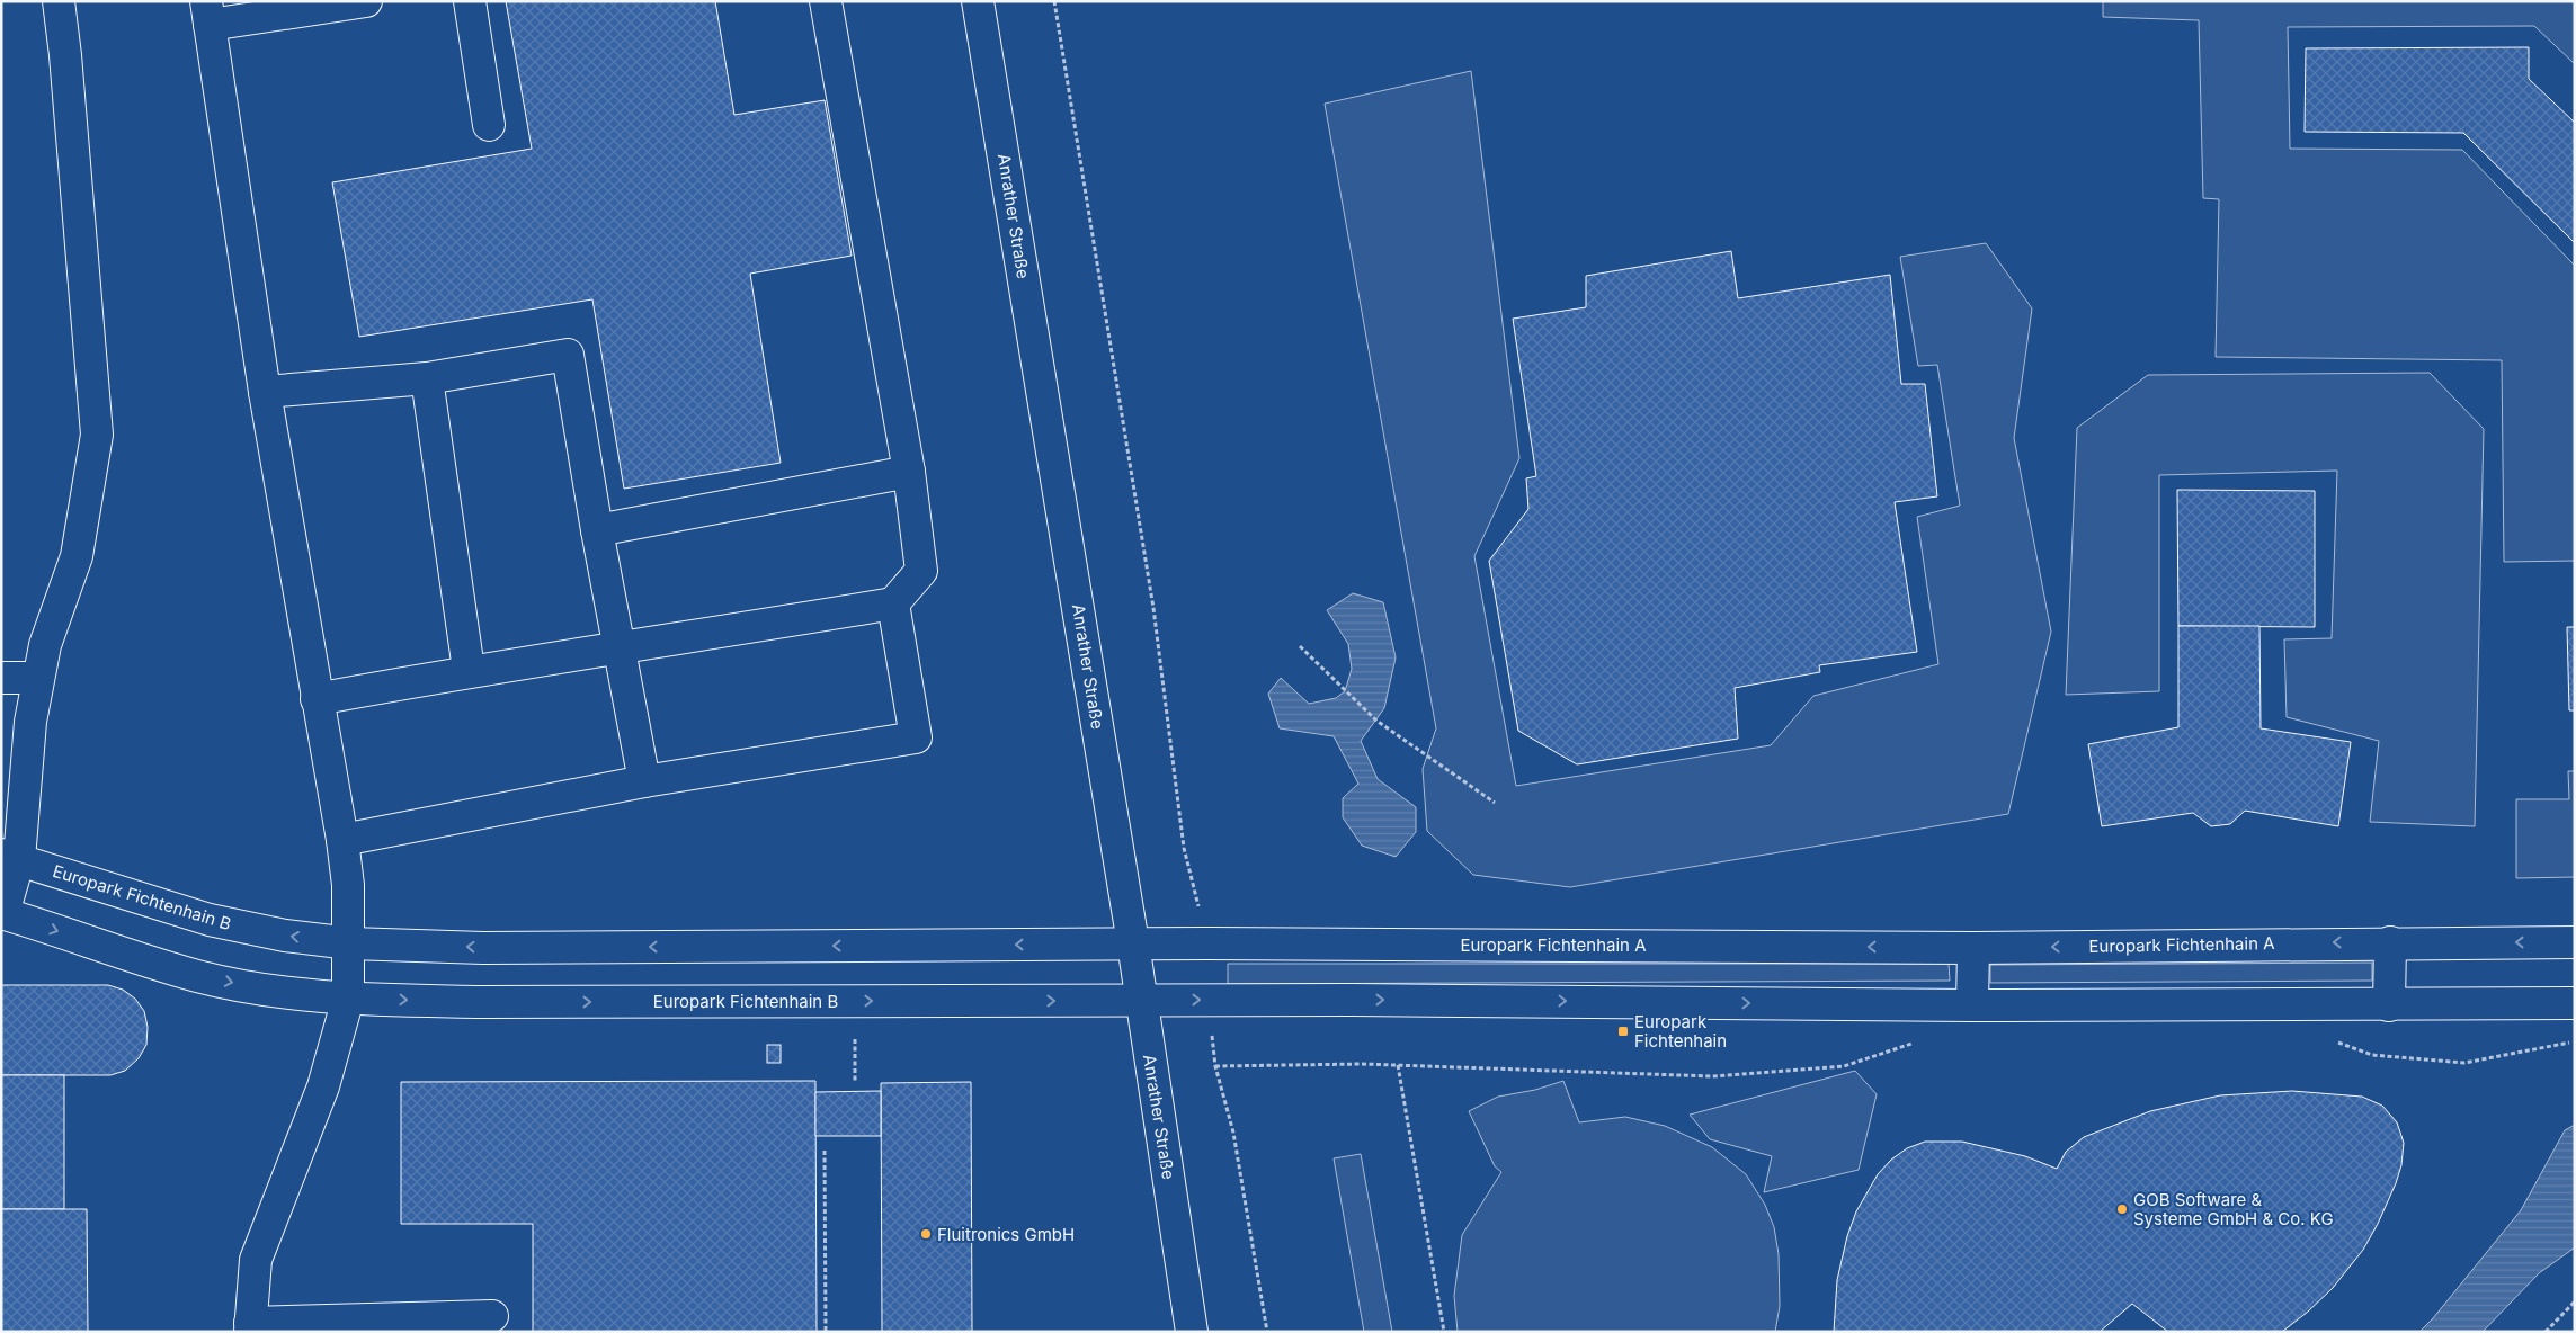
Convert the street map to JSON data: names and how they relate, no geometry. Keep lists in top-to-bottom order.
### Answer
{
  "streets": {
    "street": ["Anrather Straße", "Europark Fichtenhain B", "Europark Fichtenhain A"]
  },
  "crossings": [
    ["Anrather Straße", "Europark Fichtenhain B"],
    ["Anrather Straße", "Europark Fichtenhain A"],
    ["Europark Fichtenhain B", "Europark Fichtenhain A"]
  ],
  "places": {
    "transit": ["Europark Fichtenhain"],
    "other": ["GOB Software & Systeme GmbH & Co. KG", "Fluitronics GmbH"]
  }
}
